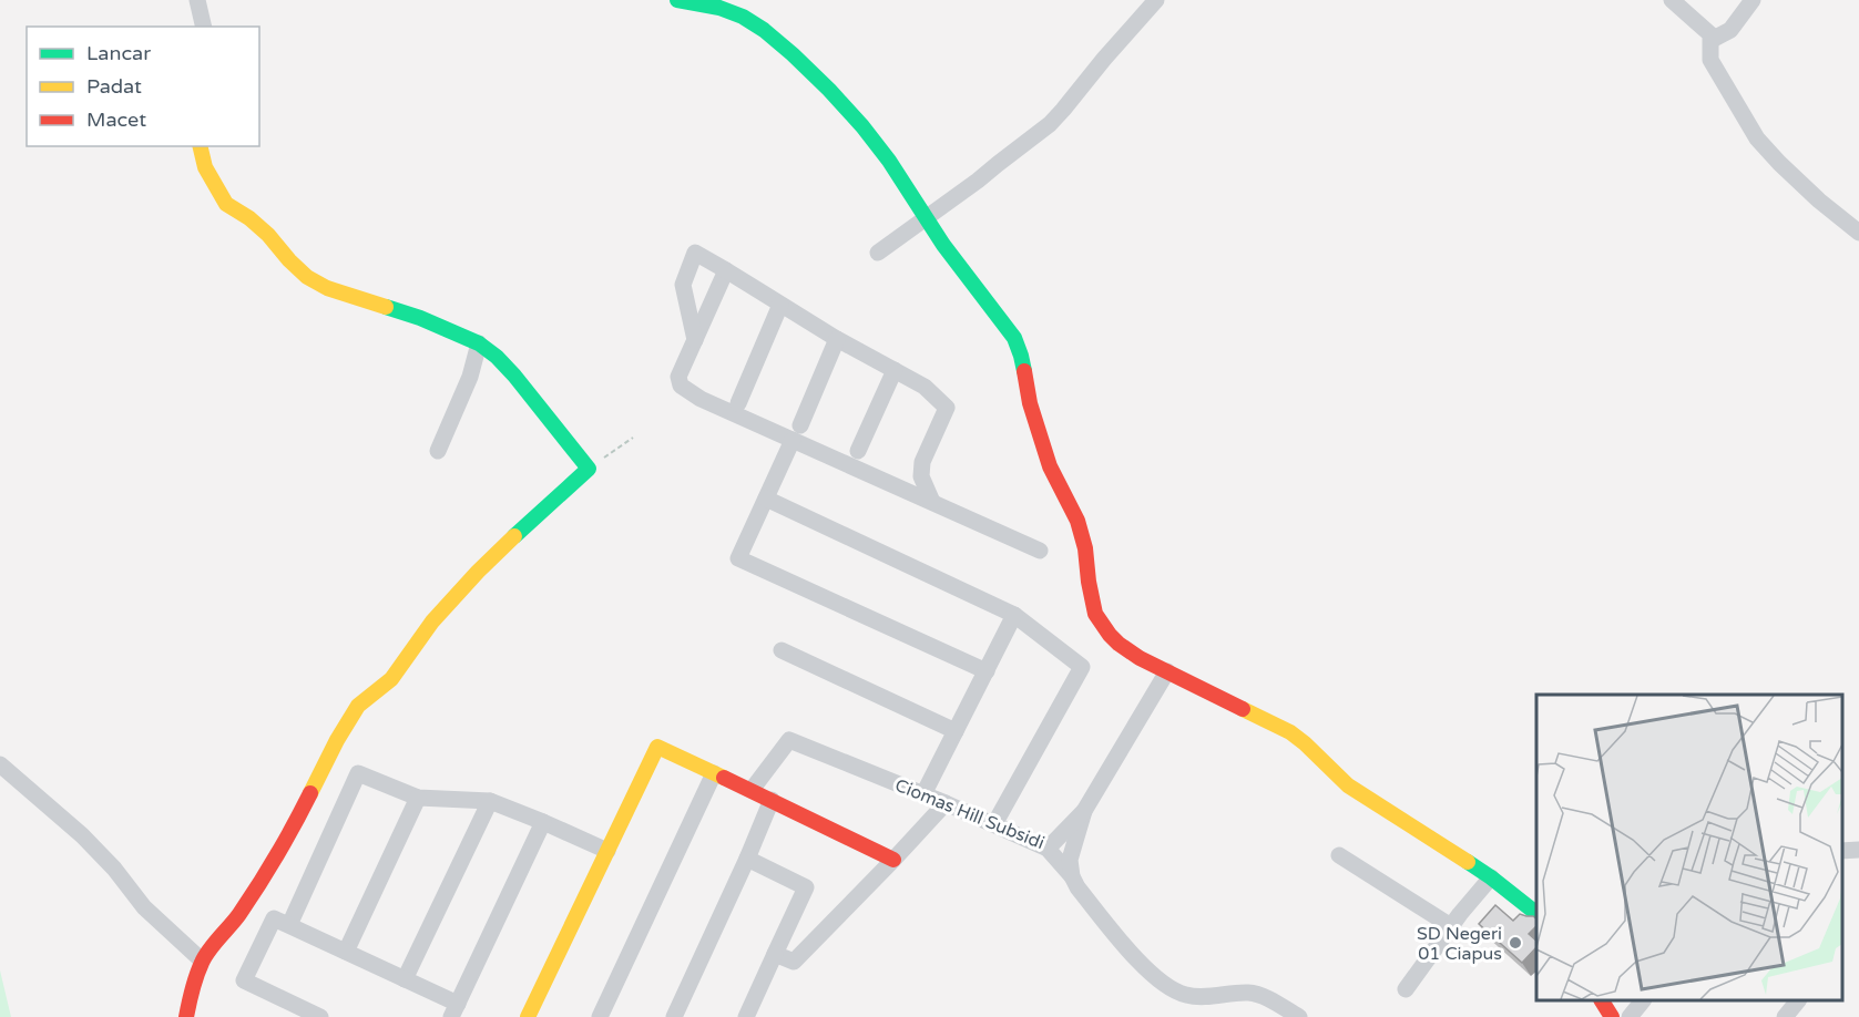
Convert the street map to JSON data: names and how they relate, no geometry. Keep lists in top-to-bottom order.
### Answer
{
  "streets": {
    "street": ["Ciomas Hill Subsidi"]
  },
  "places": ["SD Negeri 01 Ciapus"],
  "legend": ["Lancar", "Padat", "Macet"]
}
